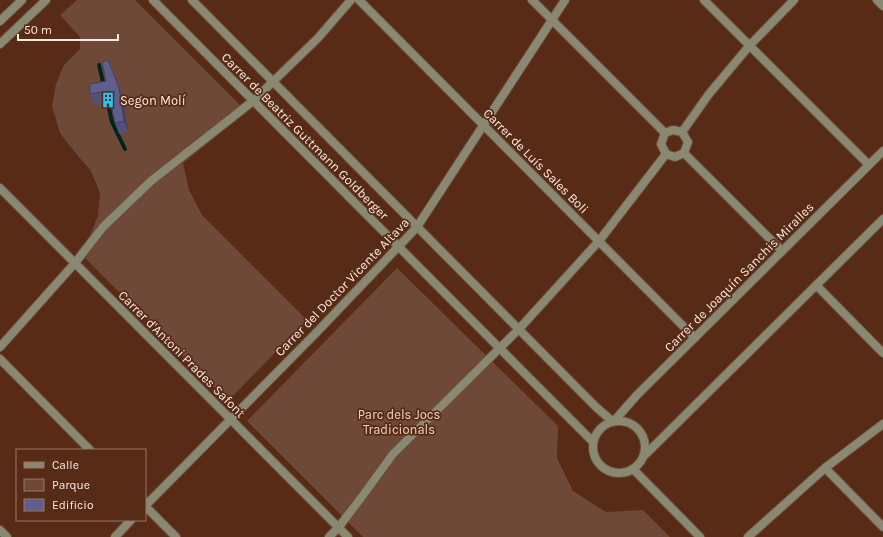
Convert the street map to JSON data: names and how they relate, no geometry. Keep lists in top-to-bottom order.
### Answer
{
  "streets": {
    "street": [
      "Carrer de Beatriz Guttmann Goldberger",
      "Carrer de Luís Sales Boli",
      "Carrer de Joaquín Sanchis Miralles",
      "Carrer del Doctor Vicente Altava",
      "Carrer d'Antoni Prades Safont"
    ]
  },
  "crossings": [
    ["Carrer de Beatriz Guttmann Goldberger", "Carrer de Joaquín Sanchis Miralles"],
    ["Carrer de Beatriz Guttmann Goldberger", "Carrer del Doctor Vicente Altava"],
    ["Carrer de Luís Sales Boli", "Carrer de Joaquín Sanchis Miralles"],
    ["Carrer de Luís Sales Boli", "Carrer del Doctor Vicente Altava"],
    ["Carrer del Doctor Vicente Altava", "Carrer d'Antoni Prades Safont"]
  ],
  "parks": ["Parc dels Jocs Tradicionals"],
  "places": {
    "building": ["Segon Molí"]
  },
  "legend": ["Calle", "Parque", "Edificio"],
  "scale_bar": "50 m"
}
